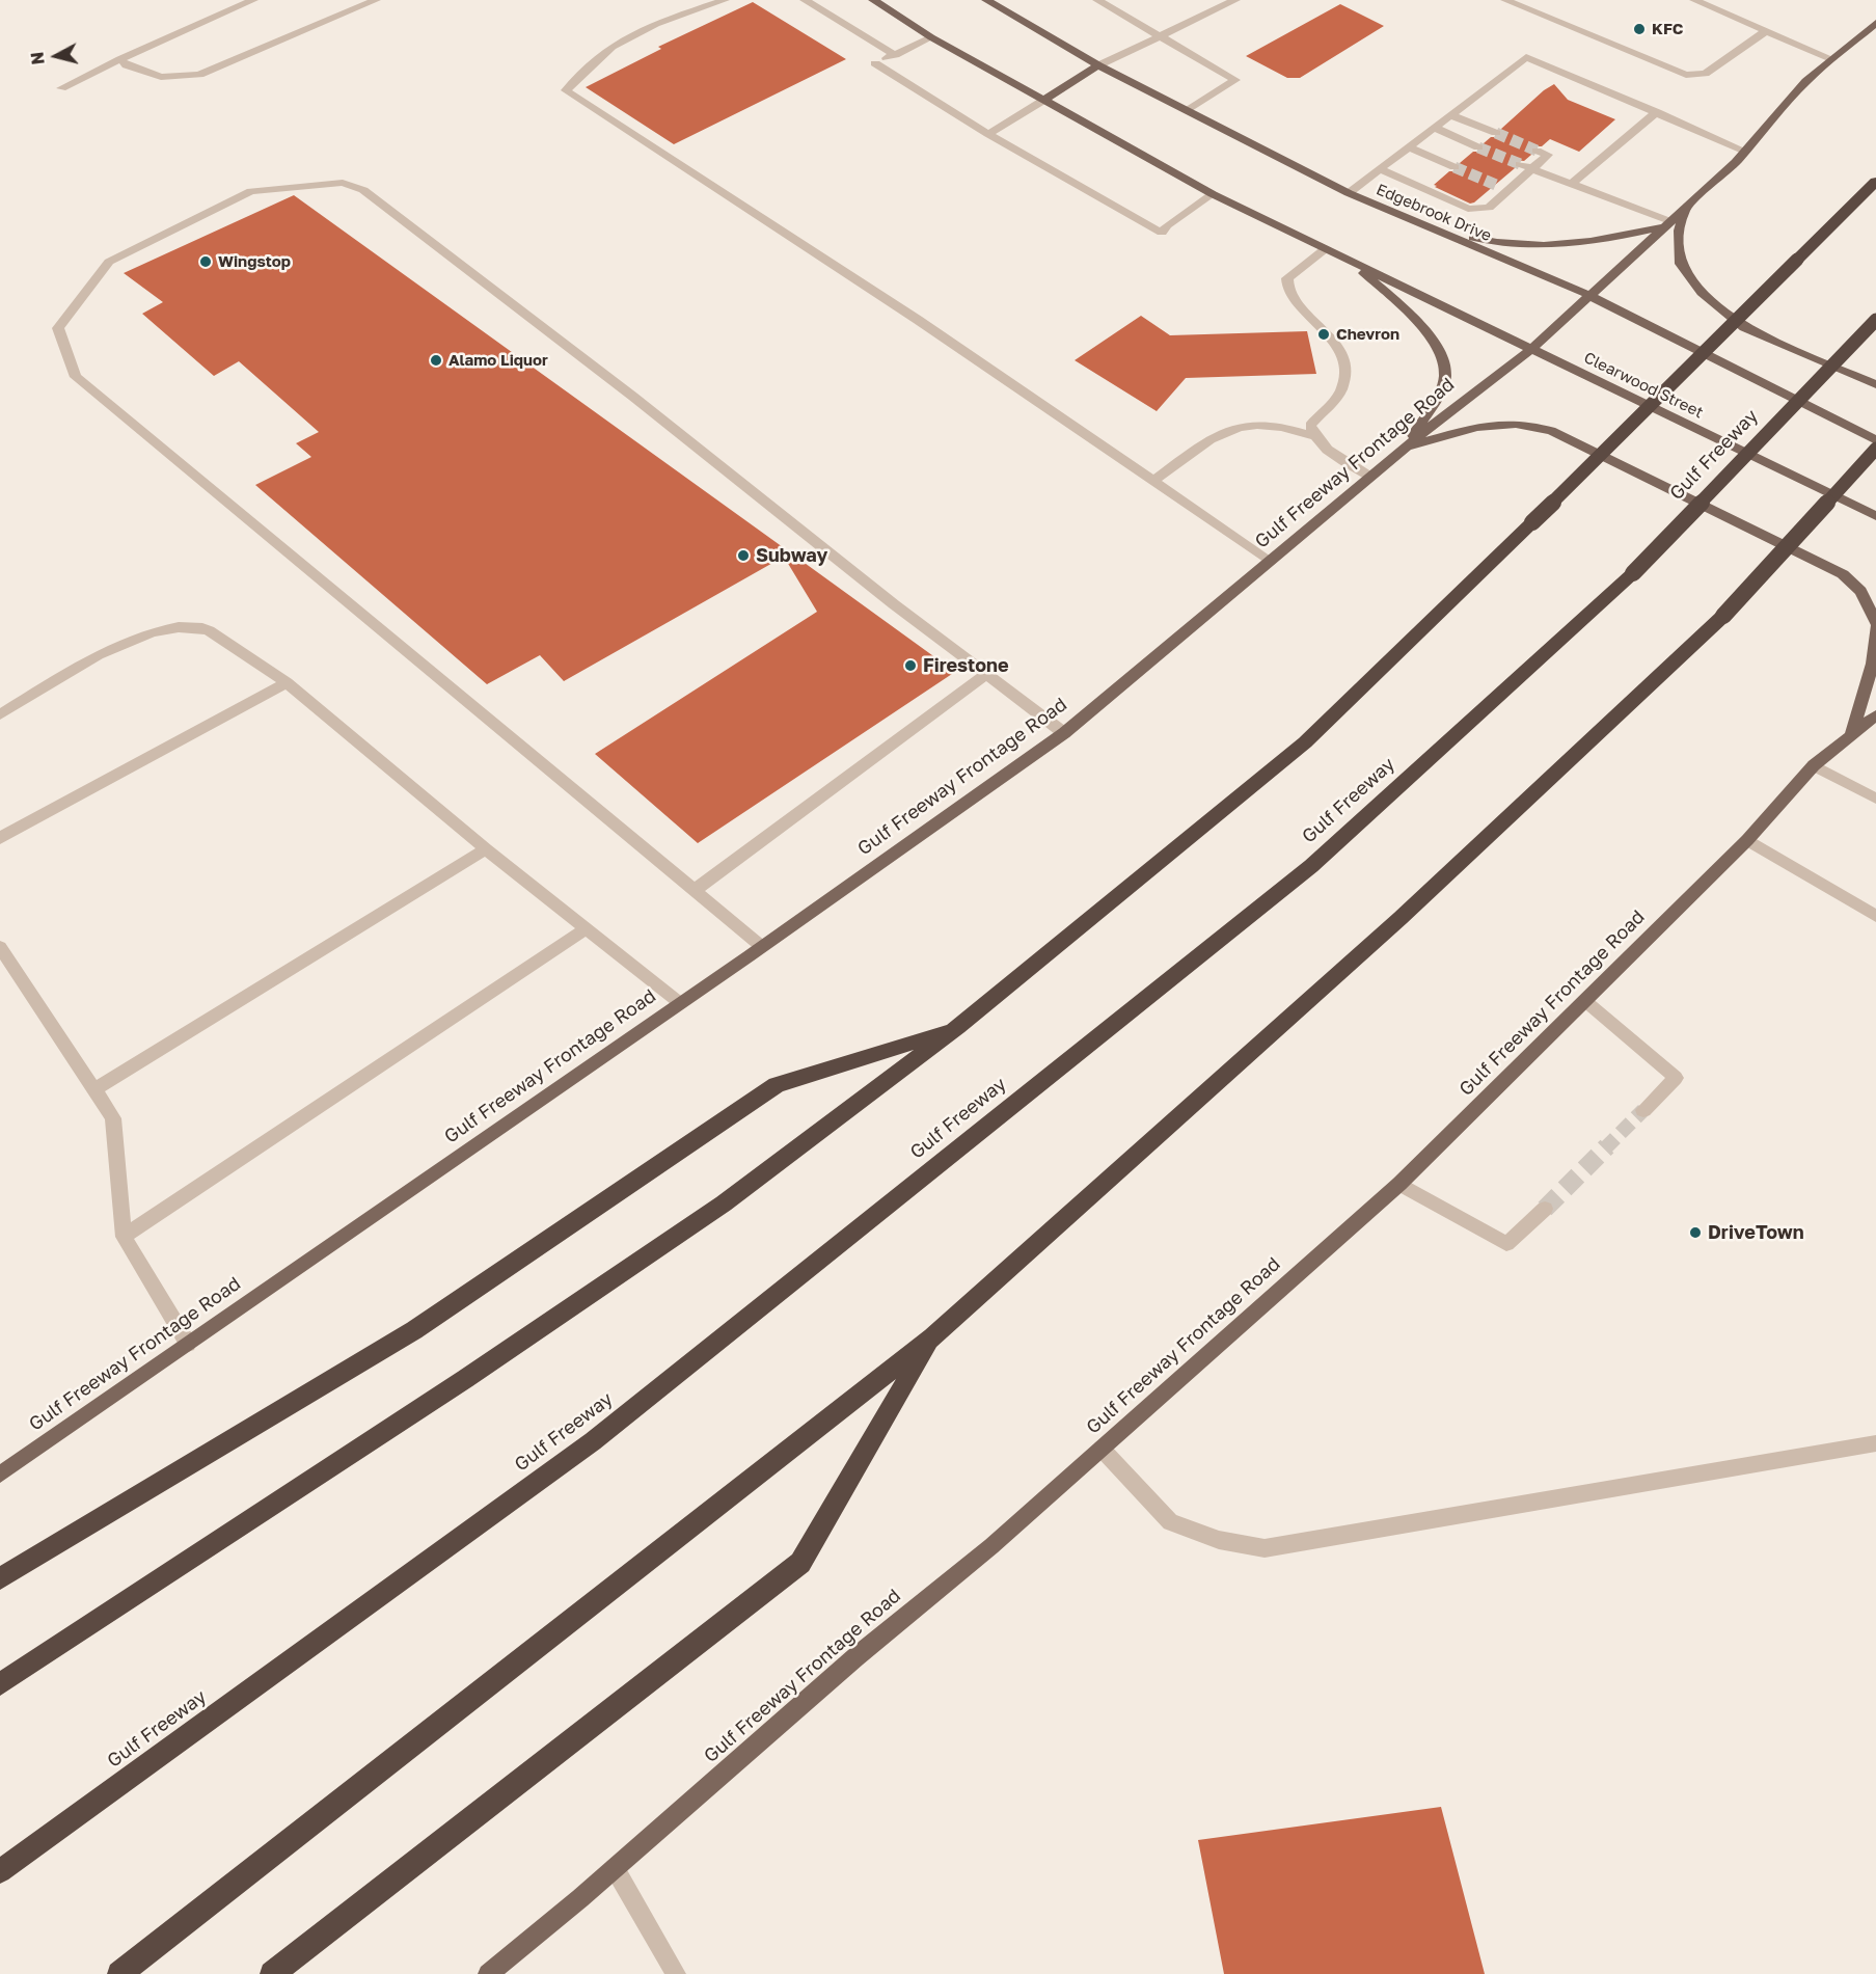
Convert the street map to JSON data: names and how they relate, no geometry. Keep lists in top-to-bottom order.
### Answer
{
  "streets": {
    "highway": ["Gulf Freeway"],
    "main road": ["Edgebrook Drive", "Clearwood Street", "Gulf Freeway Frontage Road"]
  },
  "crossings": [
    ["Edgebrook Drive", "Gulf Freeway Frontage Road"],
    ["Clearwood Street", "Gulf Freeway Frontage Road"]
  ],
  "places": [
    "KFC",
    "Wingstop",
    "Chevron",
    "Alamo Liquor",
    "Subway",
    "Firestone",
    "DriveTown"
  ],
  "north": "left"
}
